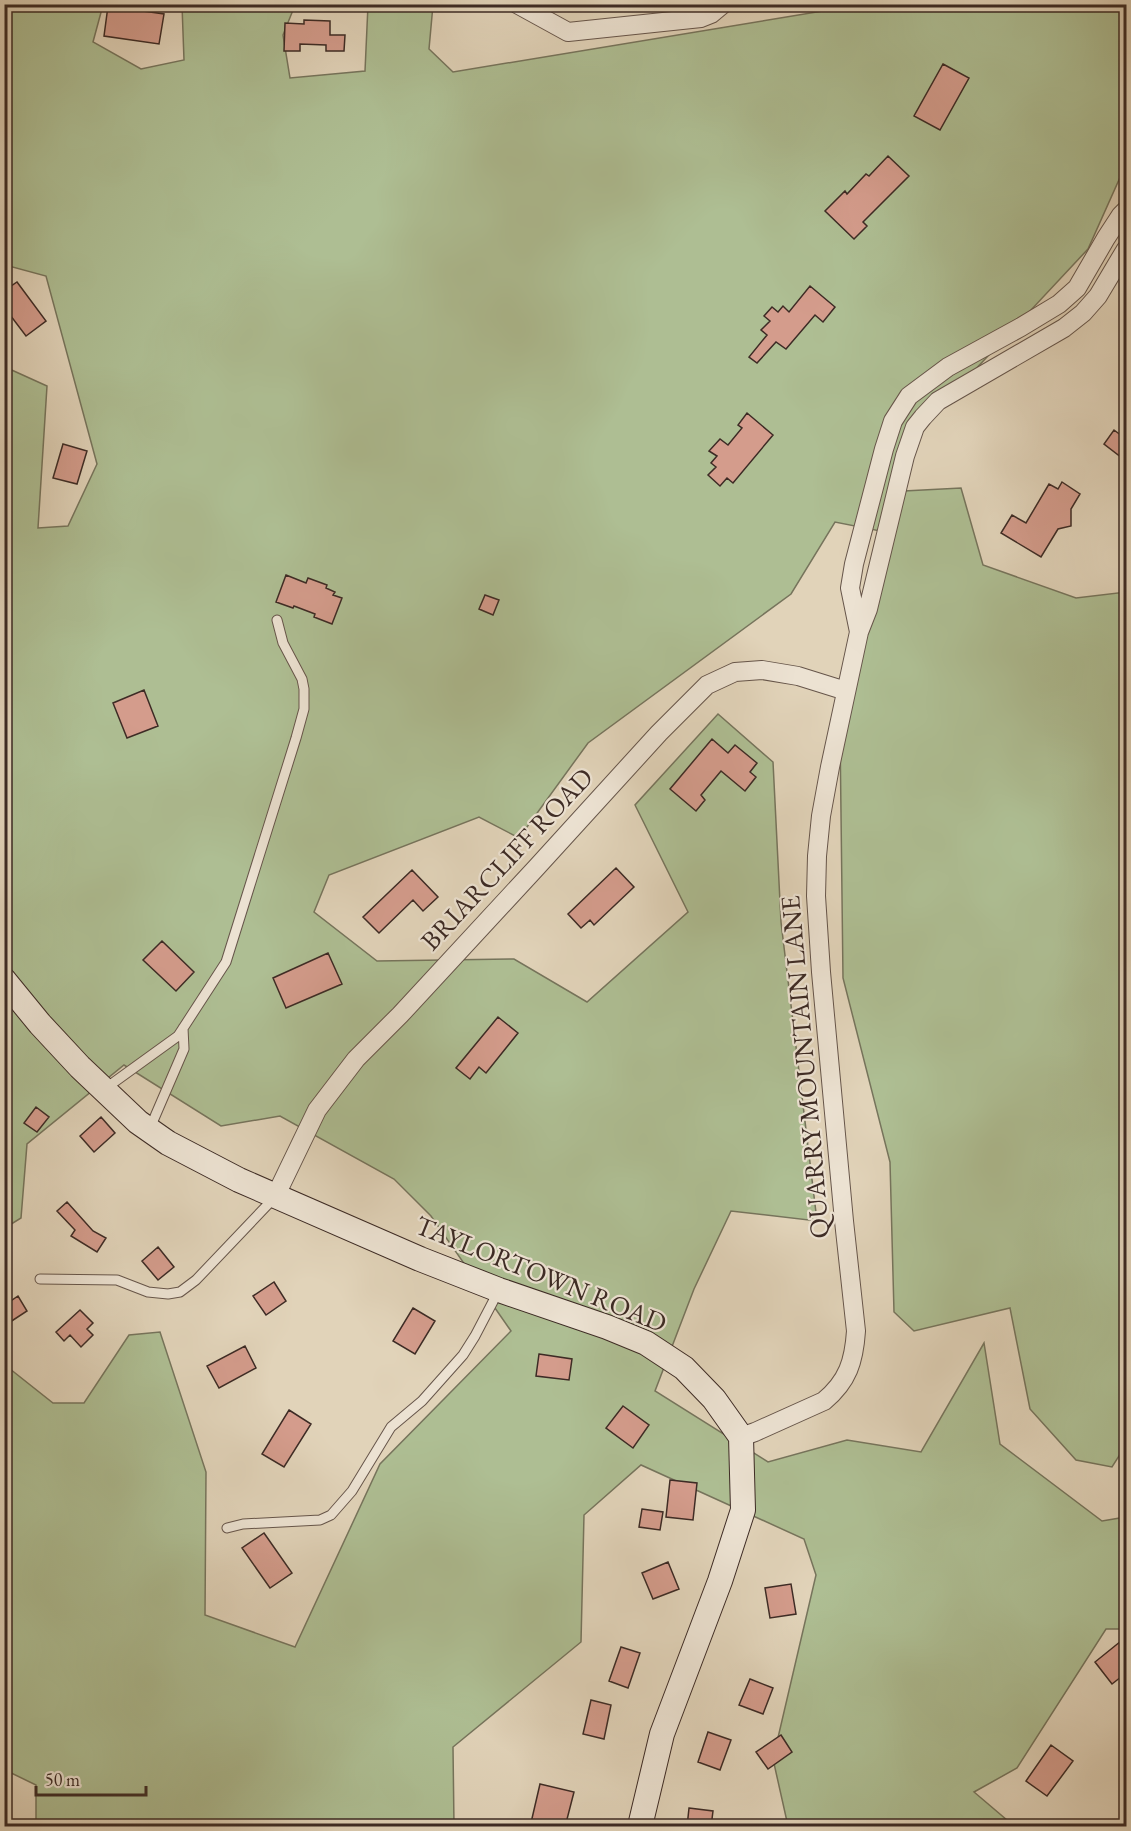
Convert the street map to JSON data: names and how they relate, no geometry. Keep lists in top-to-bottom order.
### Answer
{
  "streets": {
    "street": ["BRIARCLIFF ROAD", "QUARRY MOUNTAIN LANE", "TAYLORTOWN ROAD"]
  },
  "crossings": [
    ["BRIARCLIFF ROAD", "QUARRY MOUNTAIN LANE"],
    ["BRIARCLIFF ROAD", "TAYLORTOWN ROAD"],
    ["QUARRY MOUNTAIN LANE", "TAYLORTOWN ROAD"]
  ],
  "scale_bar": "50 m"
}
